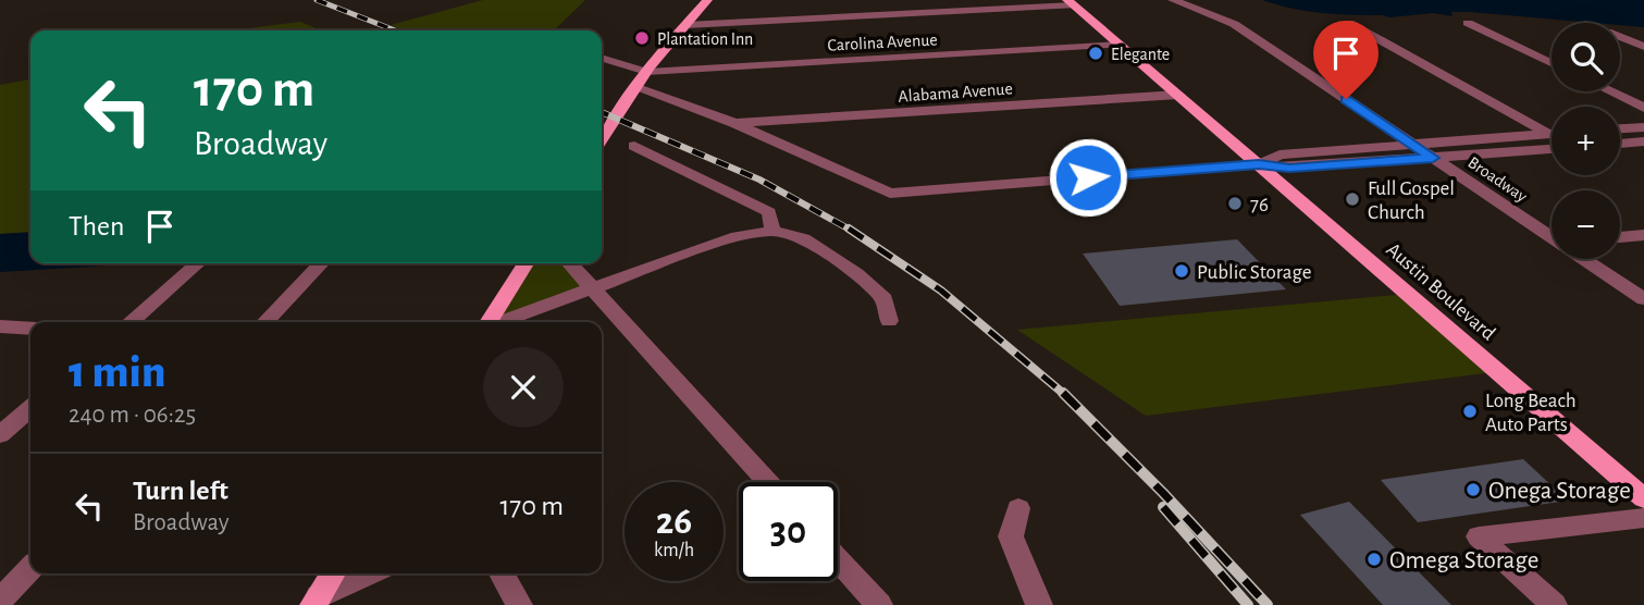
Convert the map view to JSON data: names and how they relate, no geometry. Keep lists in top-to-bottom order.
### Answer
{
  "streets": {
    "main road": ["Austin Boulevard"],
    "street": ["Carolina Avenue", "Alabama Avenue", "Broadway"]
  },
  "crossings": [
    ["Carolina Avenue", "Austin Boulevard"],
    ["Alabama Avenue", "Austin Boulevard"]
  ],
  "places": [
    "Plantation Inn",
    "Elegante",
    "Full Gospel Church",
    "76",
    "Public Storage",
    "Long Beach Auto Parts",
    "Onega Storage",
    "Omega Storage"
  ],
  "page": {
    "map_buttons": ["+", "−"],
    "turn": ["170 m", "Broadway"],
    "then": "Then",
    "heading": ["1 min", "240 m · 06:25"],
    "list": [
      {
        "name": "Turn left",
        "note": "Broadway",
        "value": "170 m"
      }
    ],
    "speed": "26 km/h",
    "limit": "30"
  }
}
